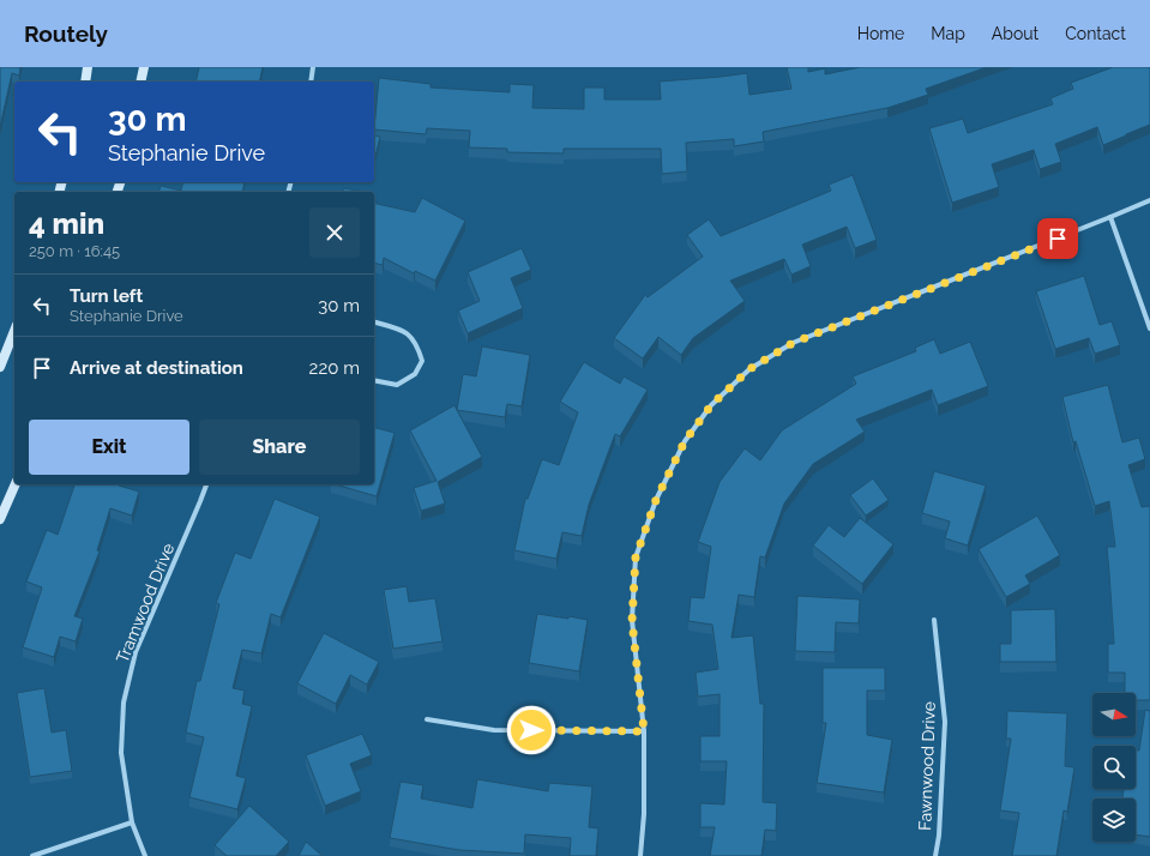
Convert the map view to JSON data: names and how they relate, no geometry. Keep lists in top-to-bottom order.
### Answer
{
  "streets": {
    "street": ["Tramwood Drive", "Fawnwood Drive"]
  },
  "north": "right",
  "page": {
    "header": "Routely",
    "nav": [
      "Home",
      "Map",
      "About",
      "Contact"
    ],
    "turn": ["30 m", "Stephanie Drive"],
    "heading": ["4 min", "250 m · 16:45"],
    "list": [
      {
        "name": "Turn left",
        "note": "Stephanie Drive",
        "value": "30 m"
      },
      {
        "name": "Arrive at destination",
        "value": "220 m"
      }
    ],
    "buttons": ["Exit", "Share"]
  }
}
